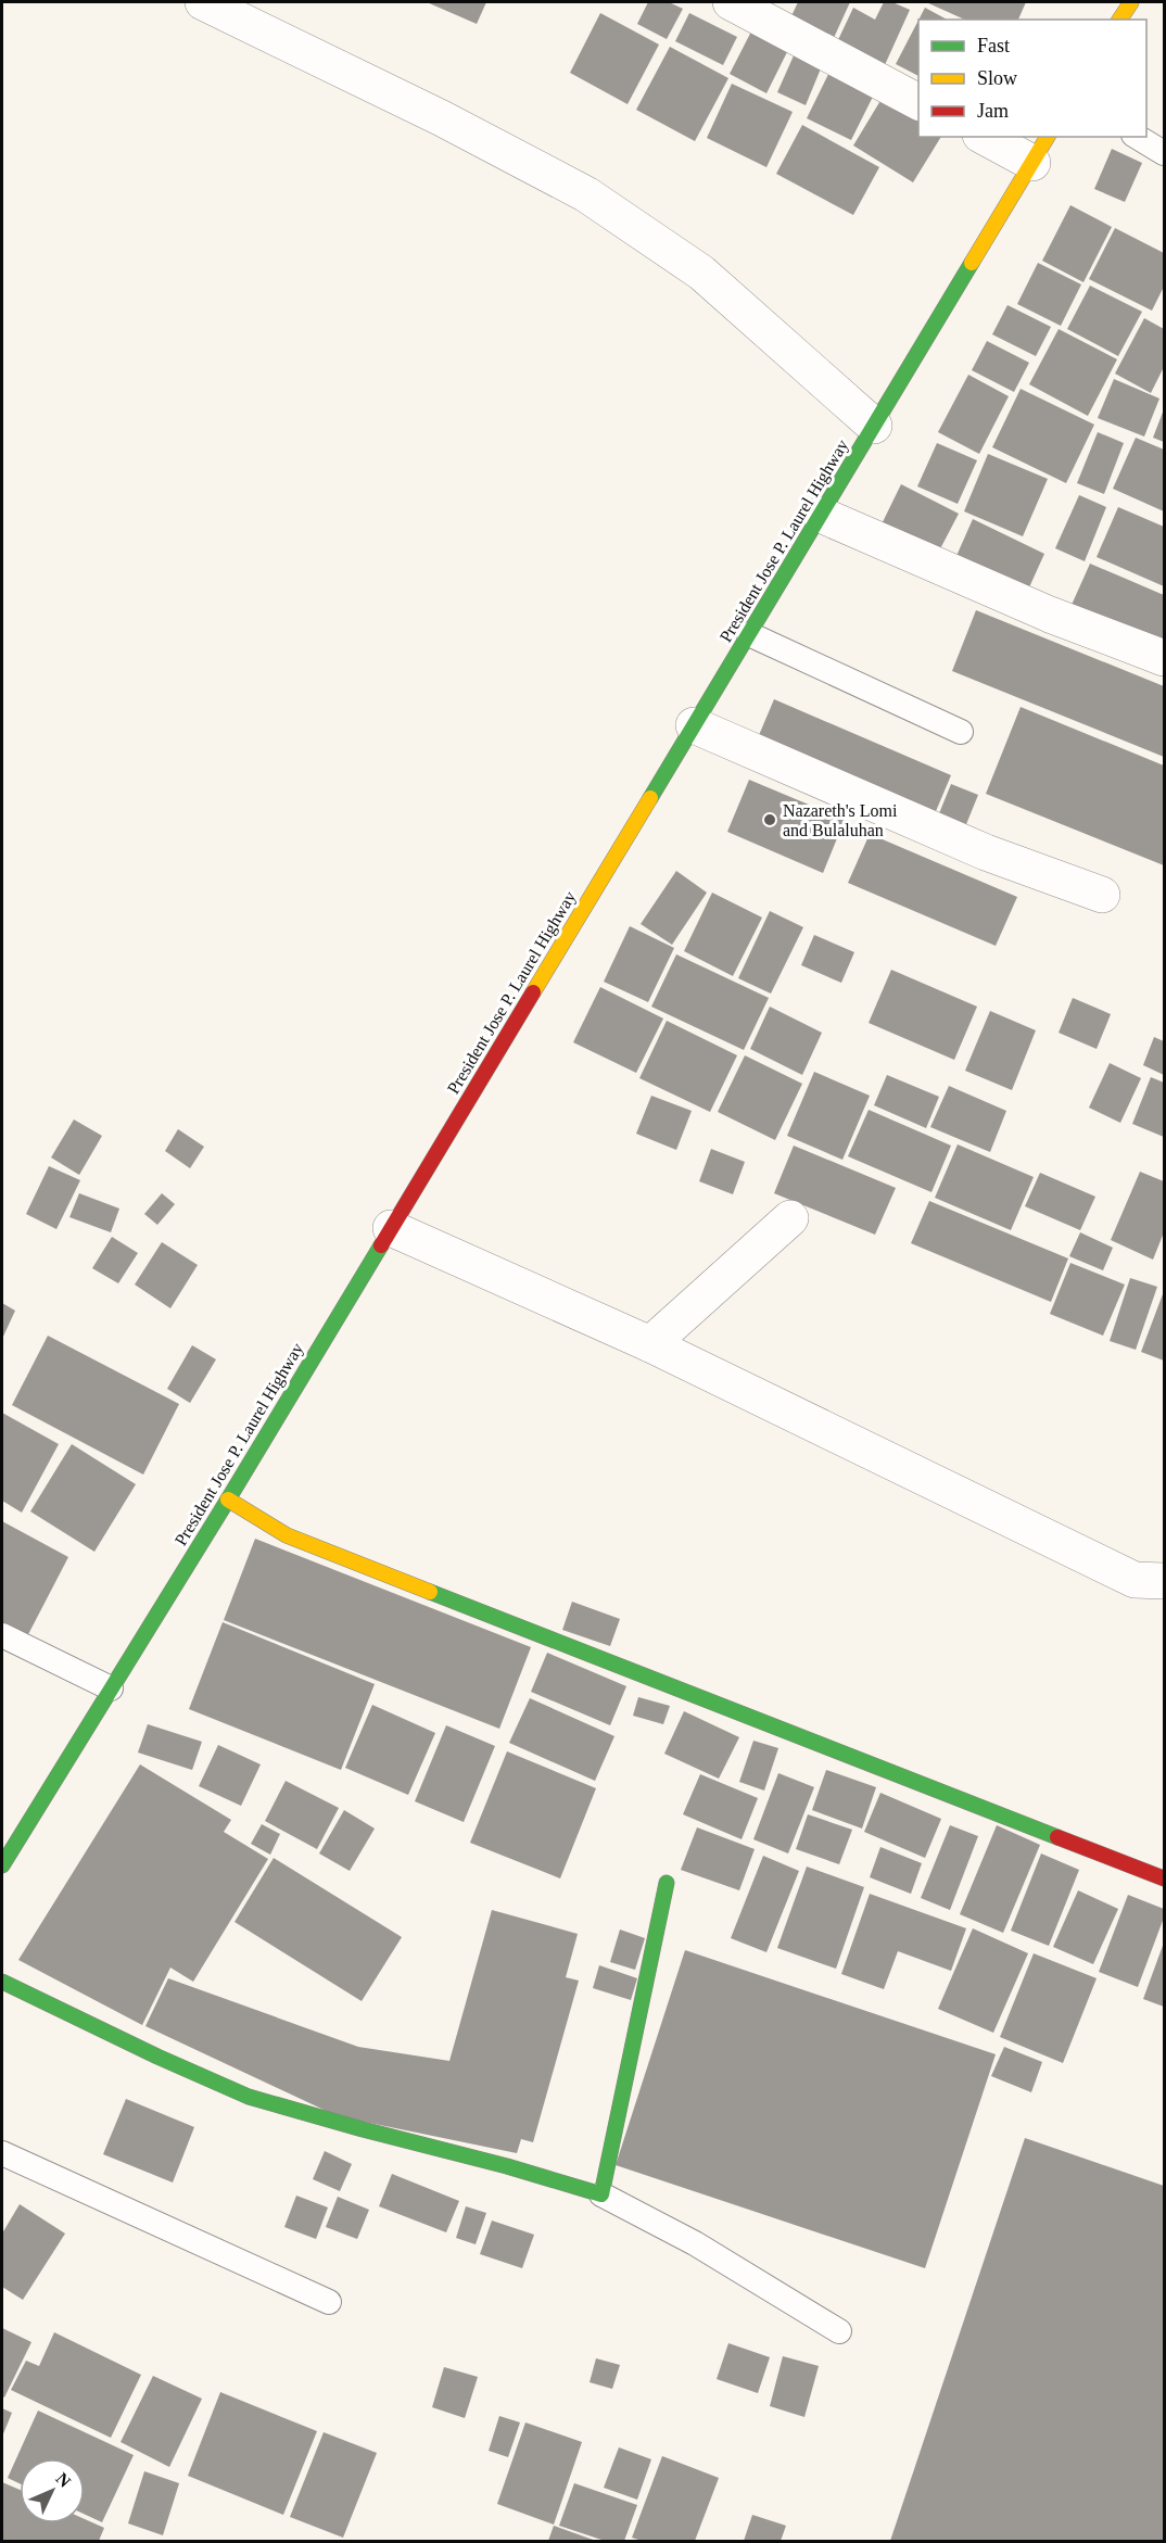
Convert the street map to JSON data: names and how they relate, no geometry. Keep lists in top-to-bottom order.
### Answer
{
  "streets": {
    "main road": ["President Jose P. Laurel Highway"]
  },
  "places": ["Nazareth's Lomi and Bulaluhan"],
  "legend": ["Fast", "Slow", "Jam"],
  "north": "top right"
}
